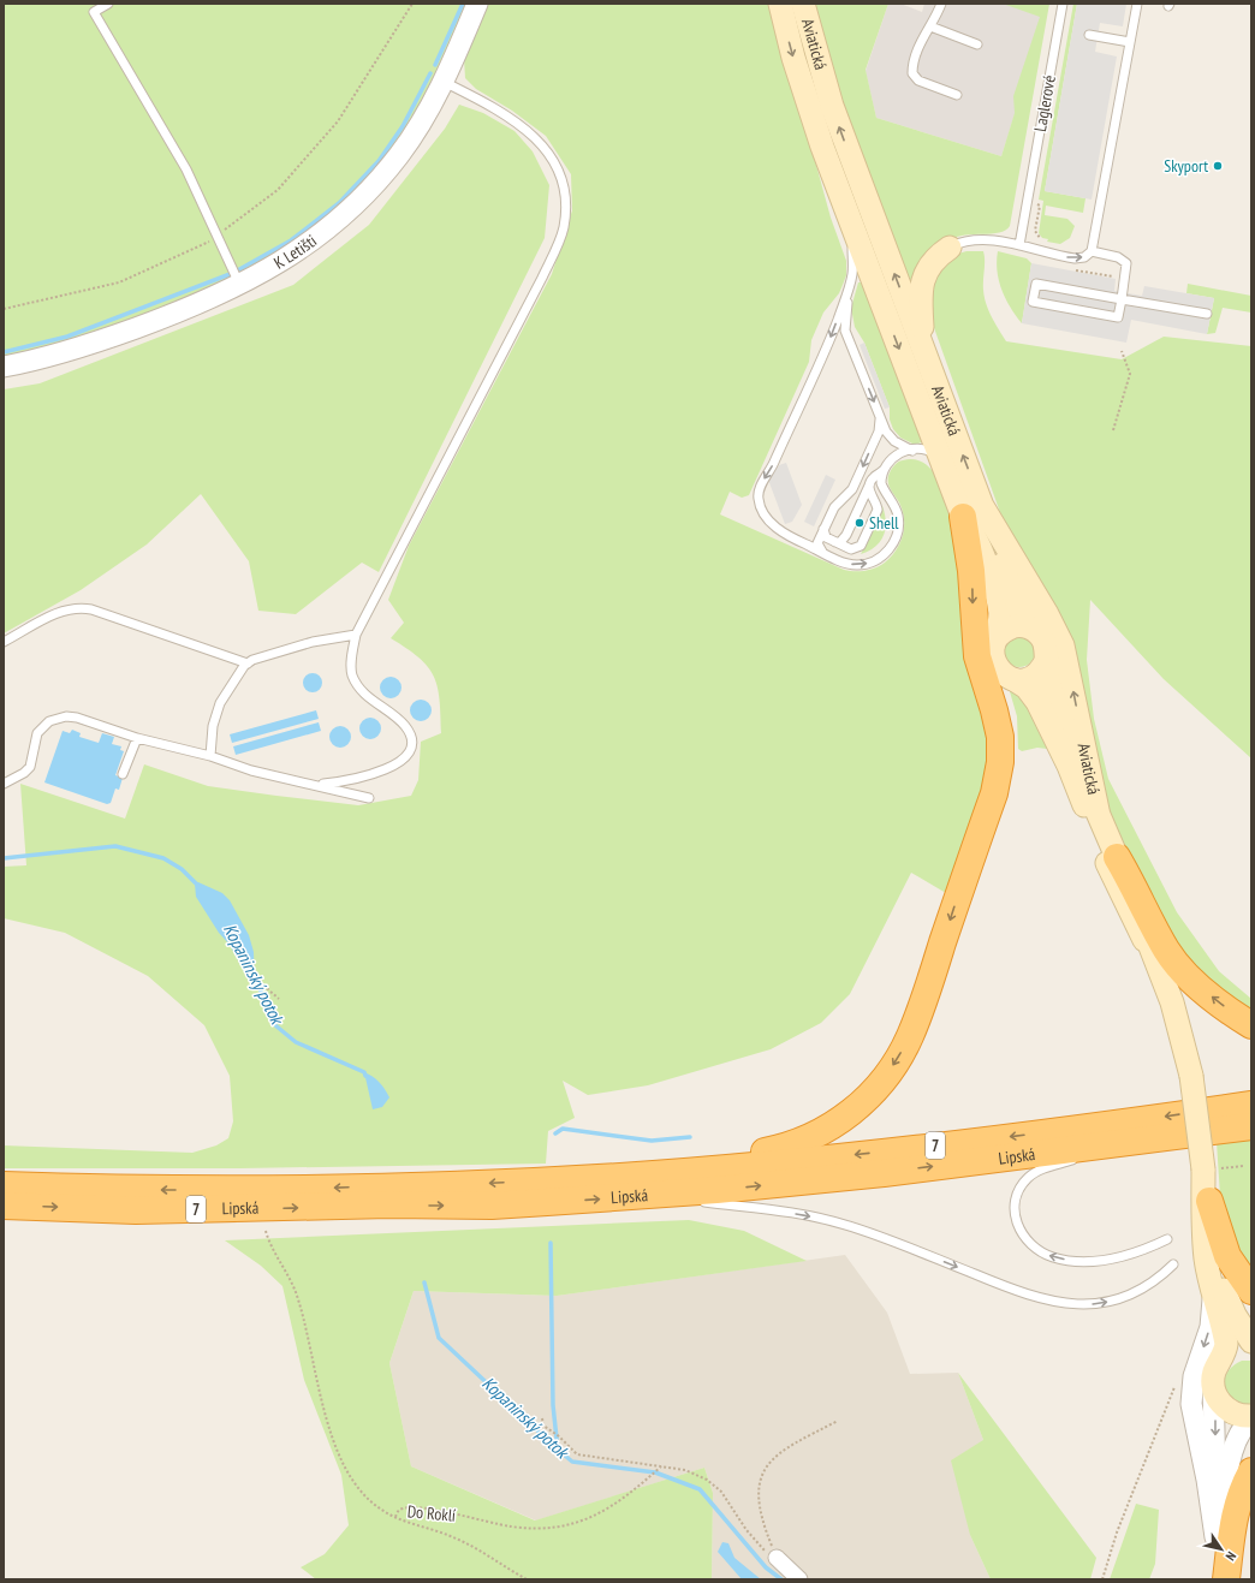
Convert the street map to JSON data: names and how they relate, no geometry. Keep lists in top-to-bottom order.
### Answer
{
  "streets": {
    "highway": ["7", "Lipská"],
    "main road": ["Aviatická"],
    "street": ["K Letišti"],
    "lane": ["Laglerové"],
    "path": ["Do Roklí"]
  },
  "water": ["Kopaninský potok"],
  "places": ["Skyport", "Shell"],
  "north": "bottom right"
}
